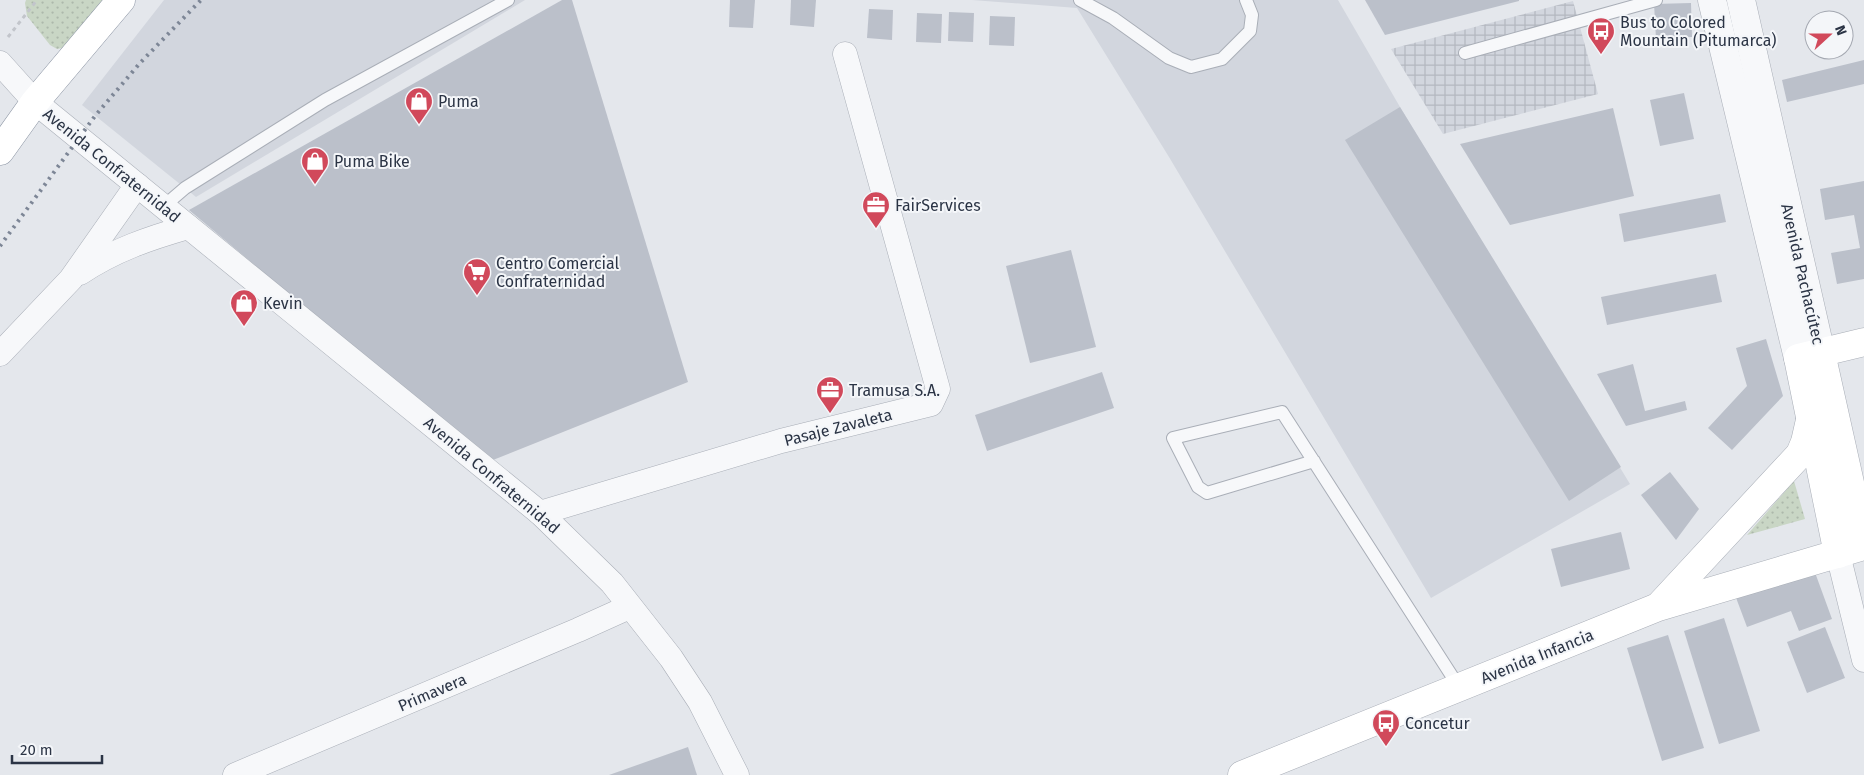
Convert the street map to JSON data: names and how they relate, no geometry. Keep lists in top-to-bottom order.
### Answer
{
  "streets": {
    "main road": ["Avenida Pachacútec", "Avenida Infancia"],
    "street": ["Avenida Confraternidad", "Pasaje Zavaleta", "Primavera"]
  },
  "crossings": [
    ["Avenida Confraternidad", "Pasaje Zavaleta"],
    ["Avenida Confraternidad", "Primavera"],
    ["Avenida Pachacútec", "Avenida Infancia"]
  ],
  "places": {
    "bus stop": ["Bus to Colored Mountain (Pitumarca)", "Concetur"],
    "shop": ["Puma", "Puma Bike", "Kevin"],
    "office": ["FairServices", "Tramusa S.A."],
    "supermarket": ["Centro Comercial Confraternidad"]
  },
  "scale_bar": "20 m",
  "north": "right"
}
